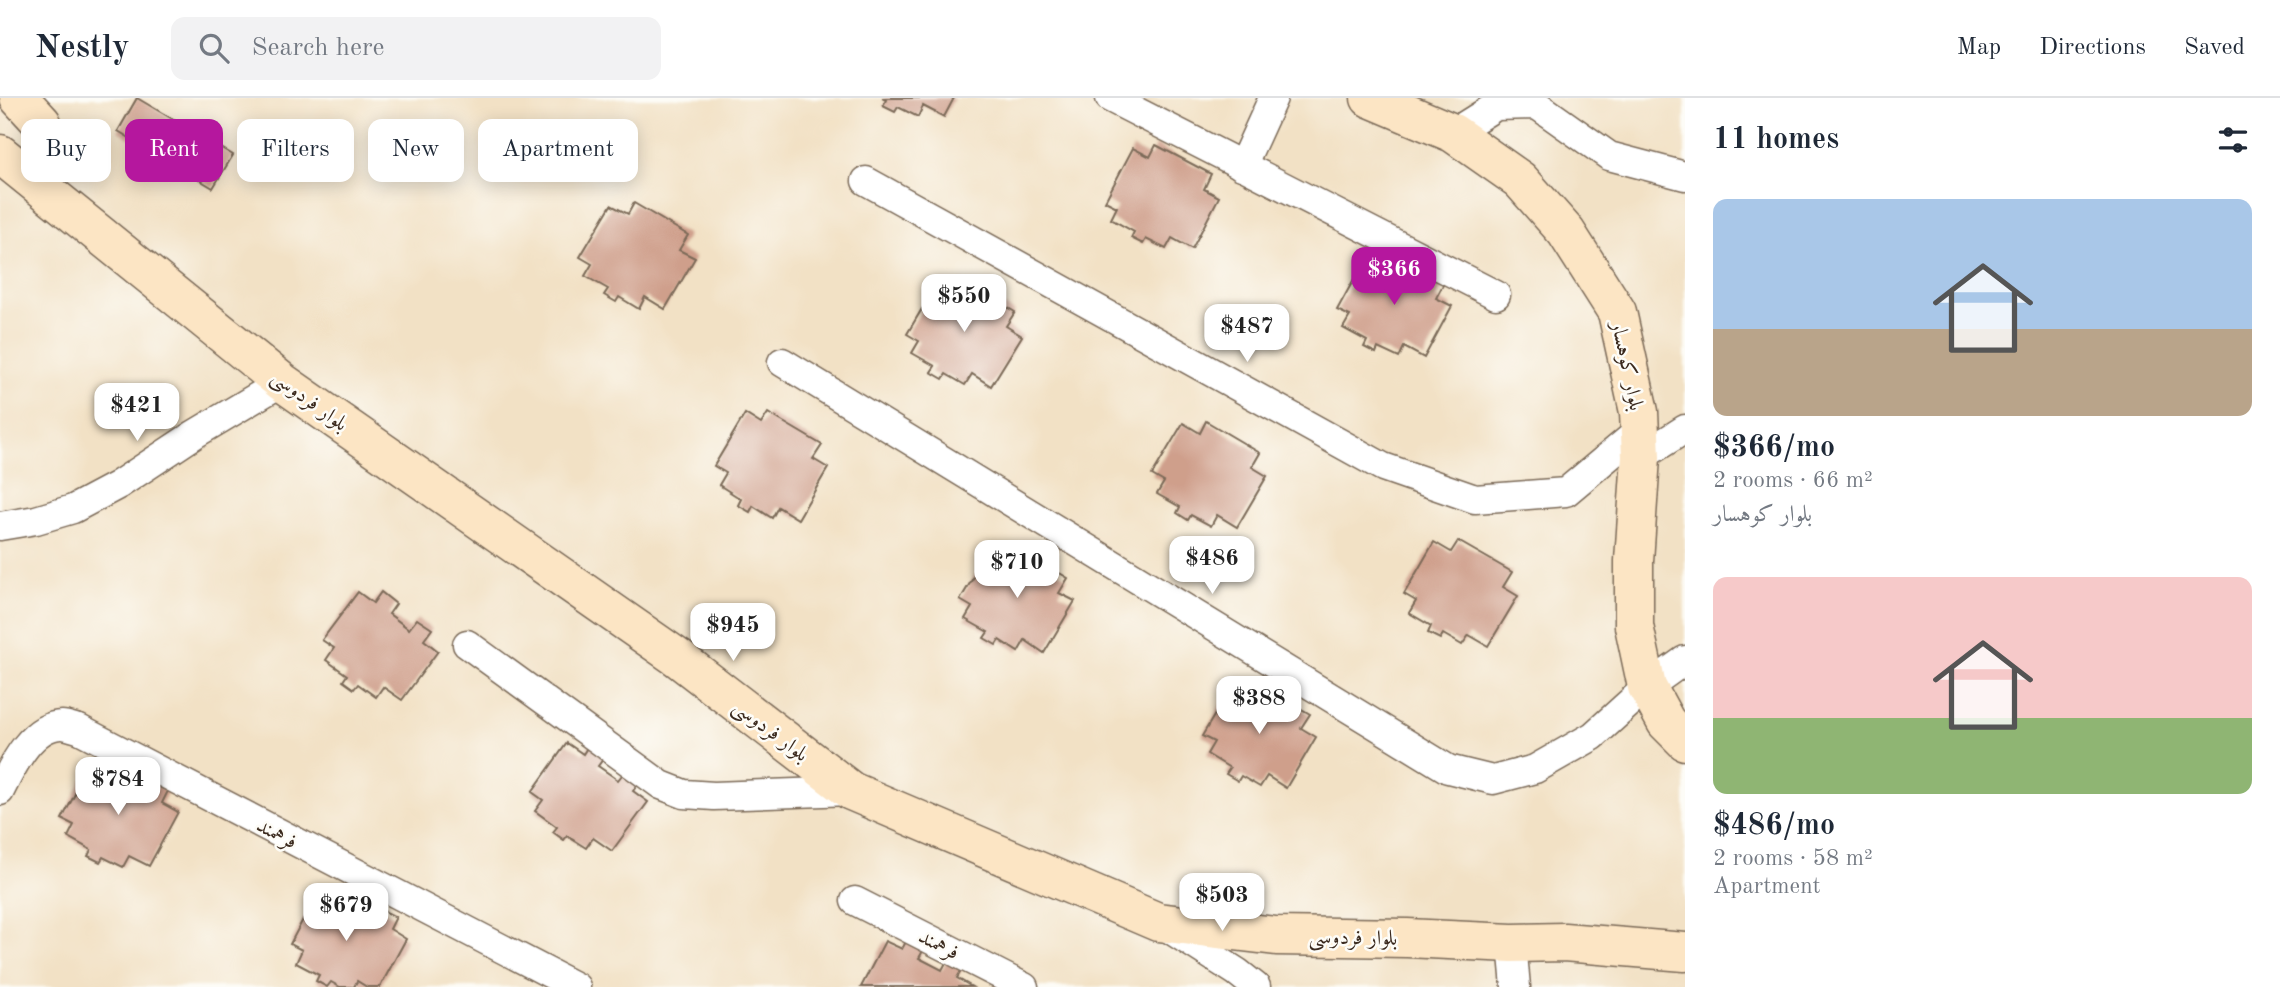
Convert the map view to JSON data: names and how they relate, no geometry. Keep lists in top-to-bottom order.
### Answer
{
  "streets": {
    "main road": ["بلوار کوهسار", "بلوار فردوسی"],
    "street": ["فرهمند"]
  },
  "page": {
    "header": "Nestly",
    "search": "Search here",
    "nav": ["Map", "Directions", "Saved"],
    "heading": "11 homes",
    "chip": [
      "Buy",
      "Rent",
      "Filters",
      "New",
      "Apartment"
    ],
    "list": [
      {
        "name": "$366/mo",
        "note": "2 rooms · 66 m² · بلوار کوهسار"
      },
      {
        "name": "$486/mo",
        "note": "2 rooms · 58 m² · Apartment"
      }
    ],
    "price": [
      "$366",
      "$550",
      "$487",
      "$421",
      "$486",
      "$710",
      "$945",
      "$388",
      "$784",
      "$503",
      "$679"
    ]
  }
}
